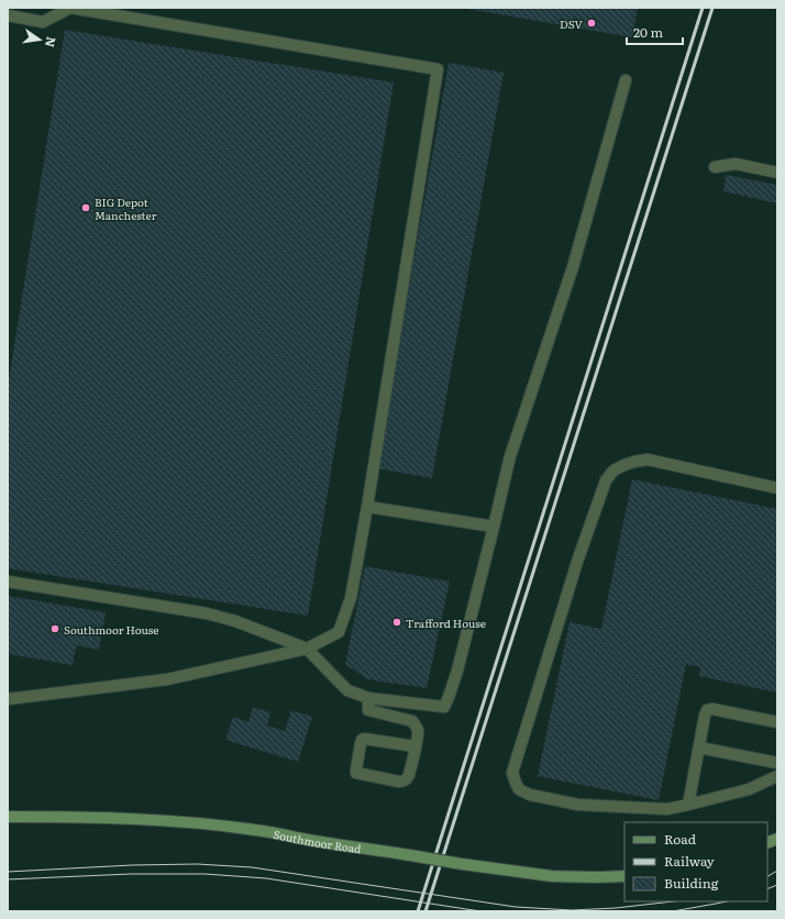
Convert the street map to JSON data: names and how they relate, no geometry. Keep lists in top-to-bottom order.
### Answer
{
  "streets": {
    "street": ["Southmoor Road"]
  },
  "places": [
    "DSV",
    "BIG Depot Manchester",
    "Trafford House",
    "Southmoor House"
  ],
  "legend": ["Road", "Railway", "Building"],
  "scale_bar": "20 m",
  "north": "right"
}
